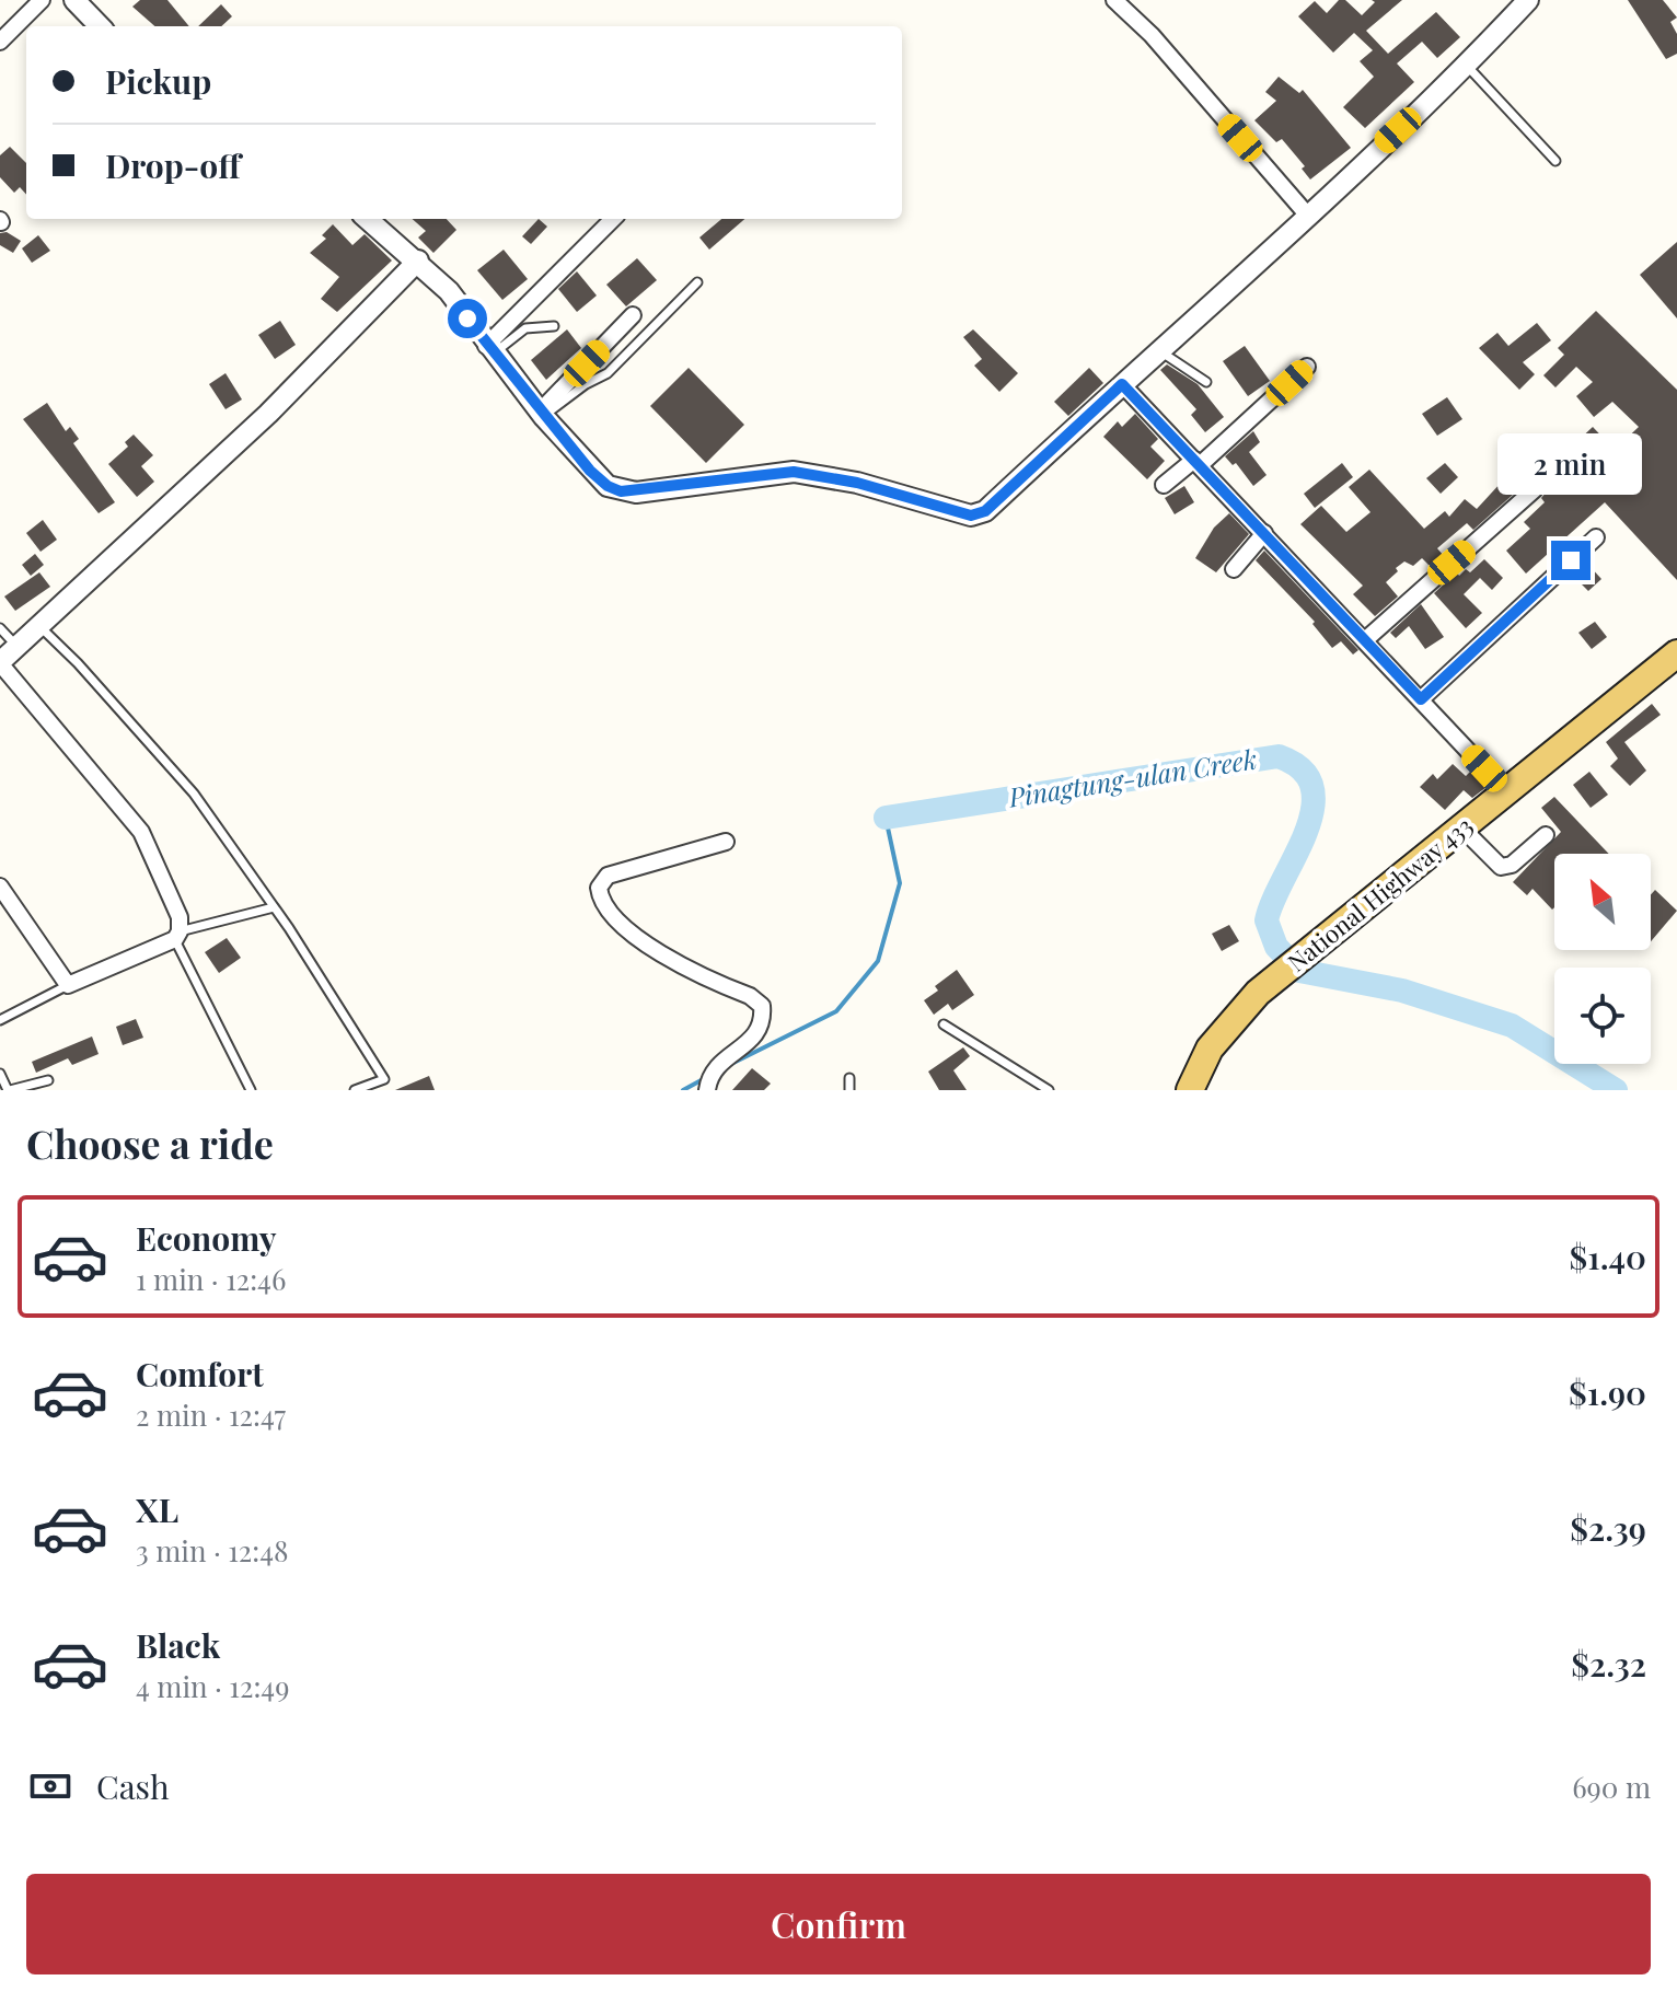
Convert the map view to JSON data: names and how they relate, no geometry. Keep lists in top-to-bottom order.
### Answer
{
  "streets": {
    "main road": ["National Highway 433"]
  },
  "water": ["Pinagtung-ulan Creek"],
  "north": "top left",
  "page": {
    "banner": ["Pickup", "Drop-off"],
    "bubble": "2 min",
    "heading": "Choose a ride",
    "list": [
      {
        "name": "Economy",
        "note": "1 min · 12:46",
        "value": "$1.40"
      },
      {
        "name": "Comfort",
        "note": "2 min · 12:47",
        "value": "$1.90"
      },
      {
        "name": "XL",
        "note": "3 min · 12:48",
        "value": "$2.39"
      },
      {
        "name": "Black",
        "note": "4 min · 12:49",
        "value": "$2.32"
      }
    ],
    "pay": ["Cash", "690 m"],
    "buttons": "Confirm"
  }
}
